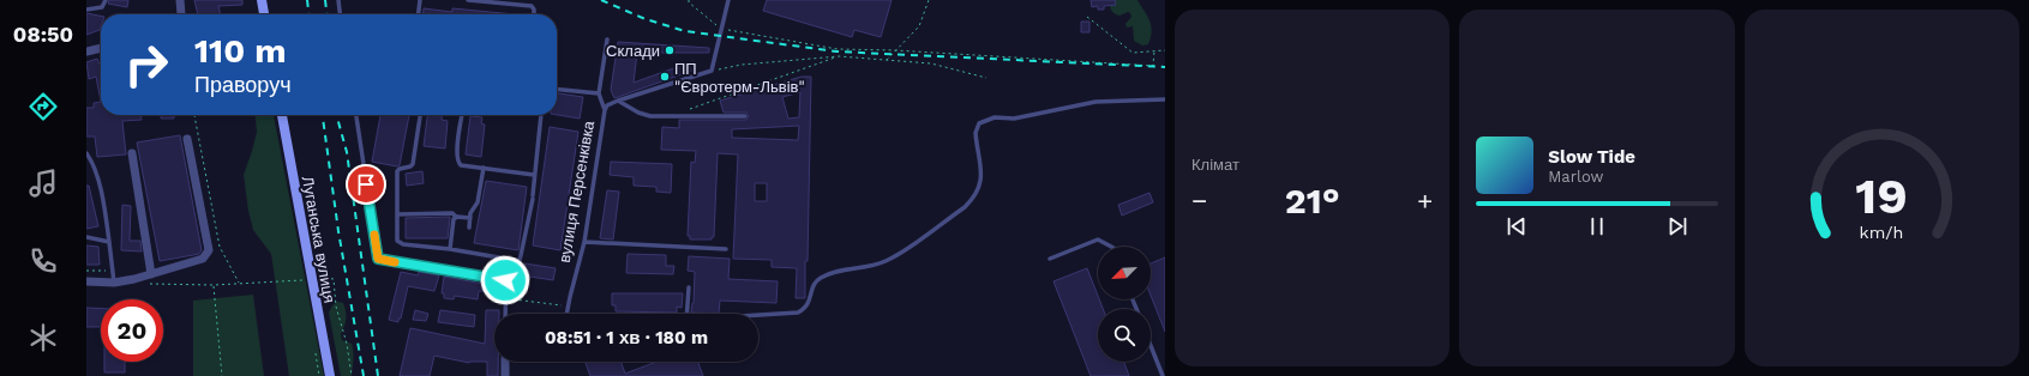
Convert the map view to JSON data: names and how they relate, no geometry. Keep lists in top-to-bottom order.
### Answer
{
  "streets": {
    "main road": ["Луганська вулиця"],
    "lane": ["вулиця Персенківка"]
  },
  "places": ["Склади", "ПП \"Євротерм-Львів\""],
  "north": "bottom left",
  "page": {
    "tabs": "08:50",
    "tile": "Клімат",
    "turn": ["110 m", "Праворуч"],
    "song": ["Slow Tide", "Marlow"],
    "heat": ["−", "21°", "+"],
    "limit": "20",
    "trip": "08:51 · 1 хв · 180 m",
    "gauge": ["19", "km/h"]
  }
}
